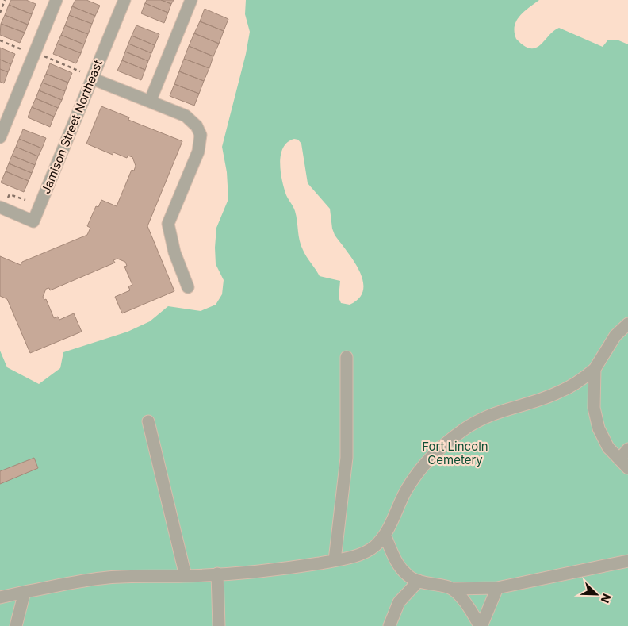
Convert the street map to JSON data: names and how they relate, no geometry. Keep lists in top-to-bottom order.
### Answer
{
  "streets": {
    "street": ["Jamison Street Northeast"]
  },
  "parks": ["Fort Lincoln Cemetery"],
  "north": "bottom right"
}
